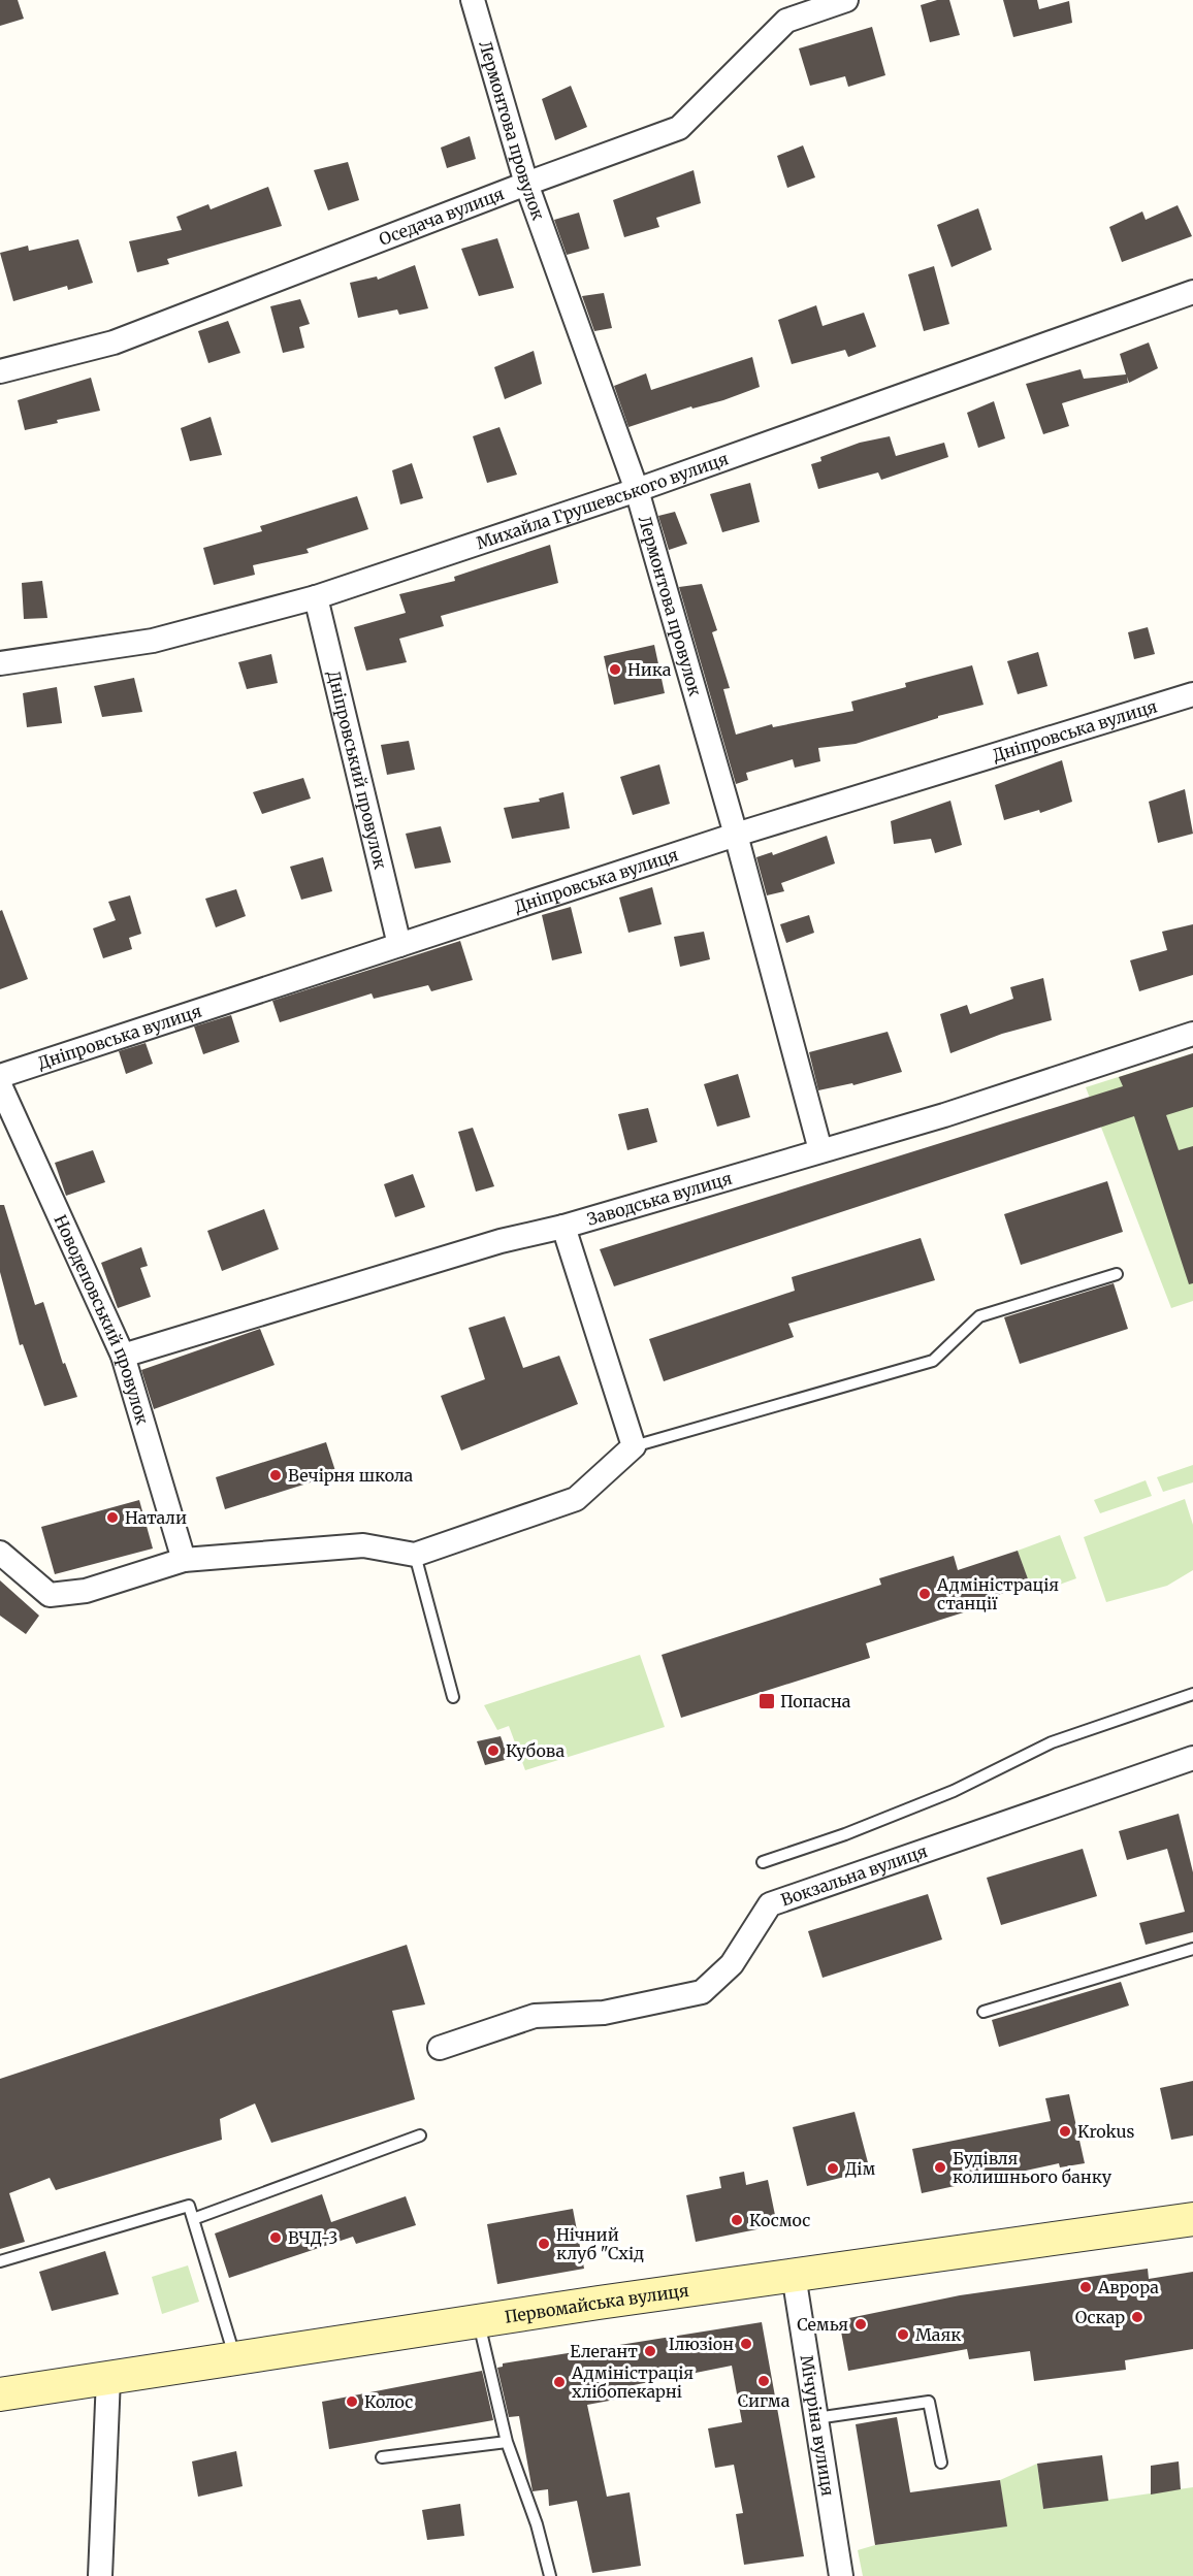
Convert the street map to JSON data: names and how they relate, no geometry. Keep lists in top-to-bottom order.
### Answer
{
  "streets": {
    "street": [
      "Лермонтова провулок",
      "Оседача вулиця",
      "Михайла Грушевського вулиця",
      "Дніпровська вулиця",
      "Дніпровський провулок",
      "Заводська вулиця",
      "Новодеповський провулок",
      "Вокзальна вулиця",
      "Первомайська вулиця",
      "Мічуріна вулиця"
    ]
  },
  "crossings": [
    ["Лермонтова провулок", "Оседача вулиця"],
    ["Лермонтова провулок", "Михайла Грушевського вулиця"],
    ["Лермонтова провулок", "Дніпровська вулиця"],
    ["Лермонтова провулок", "Заводська вулиця"],
    ["Михайла Грушевського вулиця", "Дніпровський провулок"],
    ["Дніпровська вулиця", "Дніпровський провулок"],
    ["Заводська вулиця", "Новодеповський провулок"],
    ["Первомайська вулиця", "Мічуріна вулиця"]
  ],
  "places": {
    "other": [
      "Ника",
      "Вечірня школа",
      "Натали",
      "Адміністрація станції",
      "Кубова",
      "Krokus",
      "Будівля колишнього банку",
      "Дім",
      "Космос",
      "ВЧД-3",
      "Нічний клуб \"Схід",
      "Аврора",
      "Оскар",
      "Семья",
      "Маяк",
      "Ілюзіон",
      "Елегант",
      "Сигма",
      "Адміністрація хлібопекарні",
      "Колос"
    ],
    "transit": ["Попасна"]
  }
}
